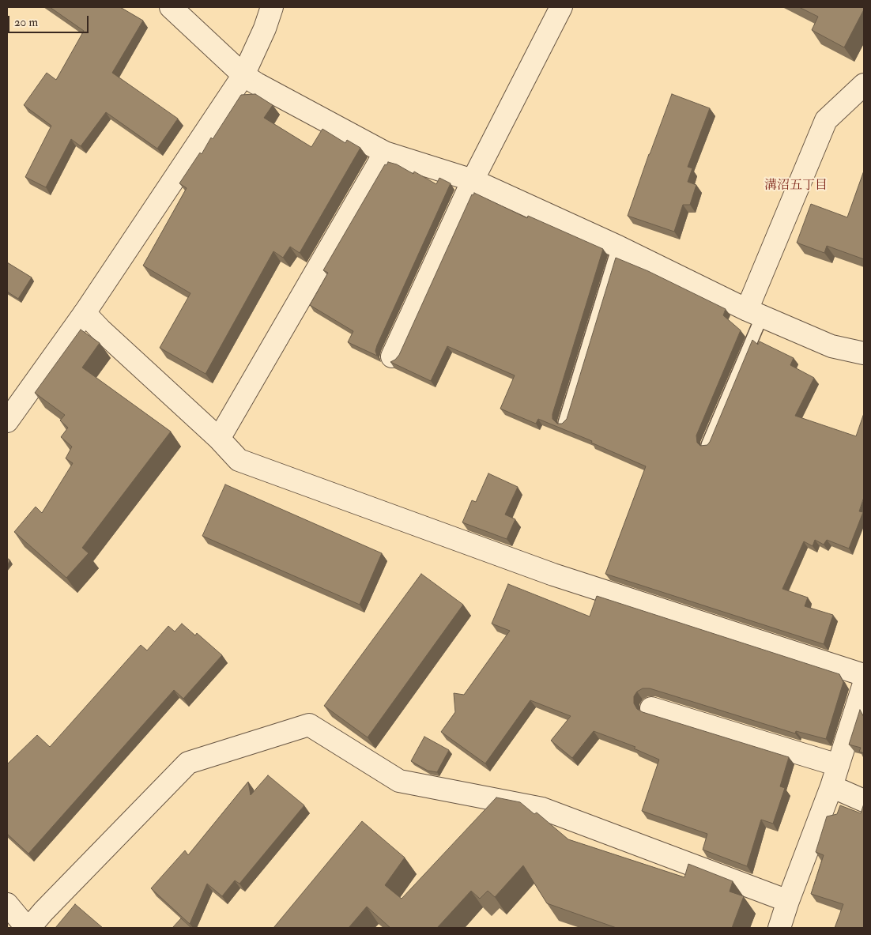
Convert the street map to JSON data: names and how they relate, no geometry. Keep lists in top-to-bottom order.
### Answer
{
  "districts": ["溝沼五丁目"],
  "scale_bar": "20 m"
}
